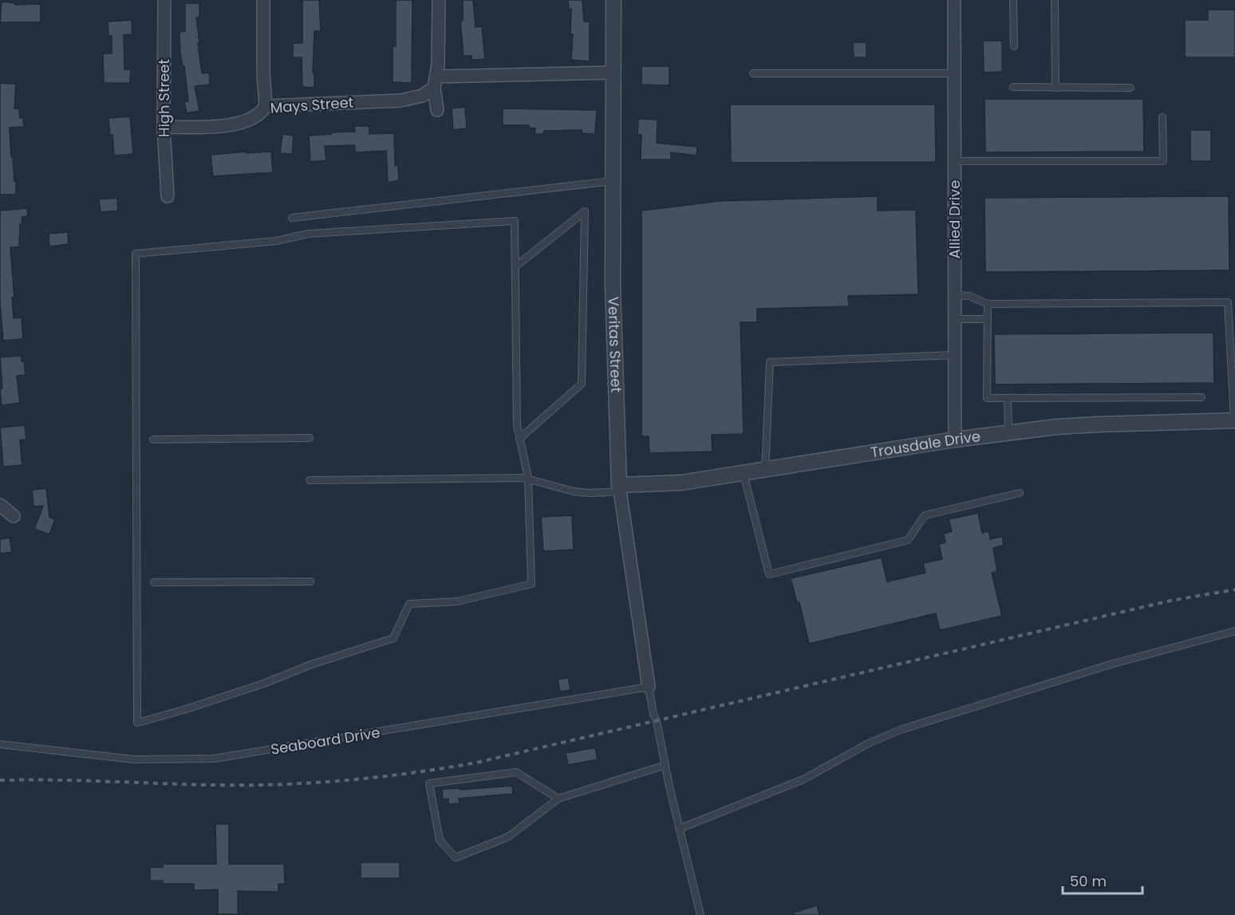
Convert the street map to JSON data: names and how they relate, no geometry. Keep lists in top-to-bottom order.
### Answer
{
  "streets": {
    "street": [
      "High Street",
      "Mays Street",
      "Allied Drive",
      "Veritas Street",
      "Trousdale Drive"
    ],
    "lane": ["Seaboard Drive"]
  },
  "crossings": [
    ["High Street", "Mays Street"],
    ["Mays Street", "Veritas Street"],
    ["Allied Drive", "Trousdale Drive"],
    ["Veritas Street", "Trousdale Drive"],
    ["Veritas Street", "Seaboard Drive"]
  ],
  "scale_bar": "50 m"
}
